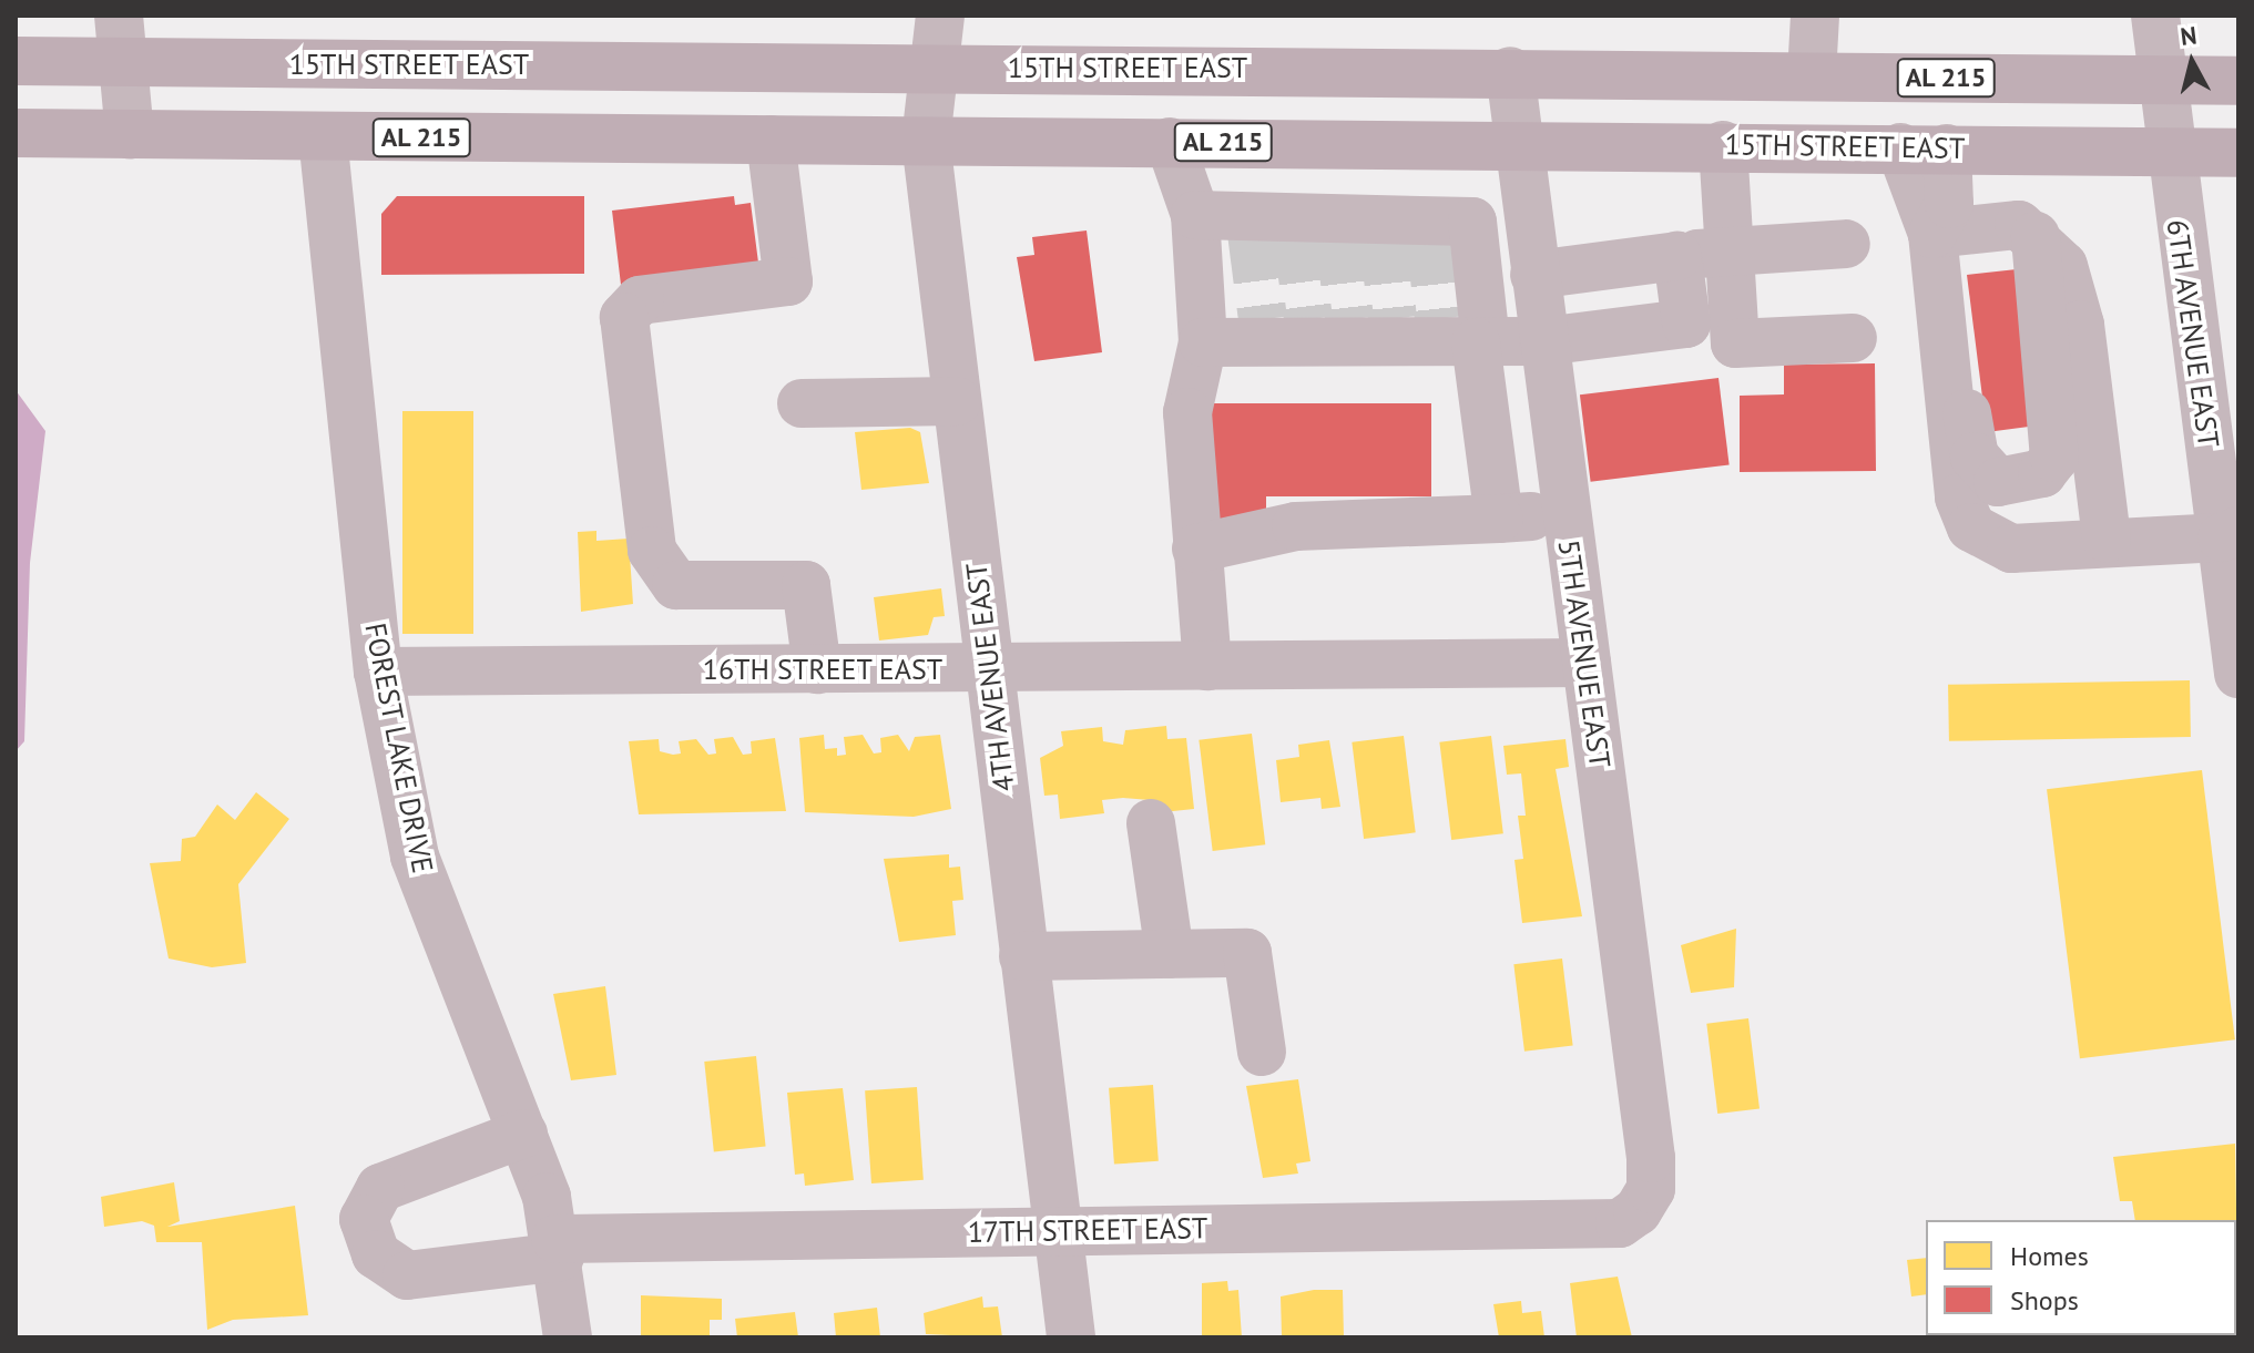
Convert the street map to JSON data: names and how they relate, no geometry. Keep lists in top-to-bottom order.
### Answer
{
  "streets": {
    "main road": ["15TH STREET EAST", "AL 215"],
    "street": [
      "6TH AVENUE EAST",
      "5TH AVENUE EAST",
      "16TH STREET EAST",
      "4TH AVENUE EAST",
      "FOREST LAKE DRIVE",
      "17TH STREET EAST"
    ]
  },
  "crossings": [
    ["15TH STREET EAST", "6TH AVENUE EAST"],
    ["15TH STREET EAST", "5TH AVENUE EAST"],
    ["15TH STREET EAST", "4TH AVENUE EAST"],
    ["15TH STREET EAST", "FOREST LAKE DRIVE"],
    ["5TH AVENUE EAST", "16TH STREET EAST"],
    ["5TH AVENUE EAST", "17TH STREET EAST"],
    ["16TH STREET EAST", "4TH AVENUE EAST"],
    ["16TH STREET EAST", "FOREST LAKE DRIVE"],
    ["4TH AVENUE EAST", "17TH STREET EAST"],
    ["FOREST LAKE DRIVE", "17TH STREET EAST"]
  ],
  "legend": ["Homes", "Shops"],
  "north": "top"
}
